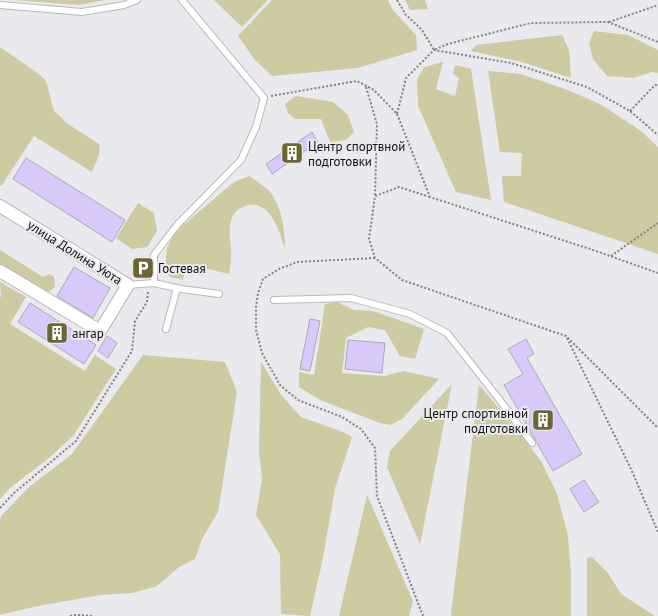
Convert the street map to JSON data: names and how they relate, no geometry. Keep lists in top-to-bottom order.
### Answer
{
  "streets": {
    "street": ["улица Долина Уюта"]
  },
  "places": {
    "building": ["Центр спортвной подготовки", "ангар", "Центр спортивной подготовки"],
    "parking": ["Гостевая"]
  }
}
